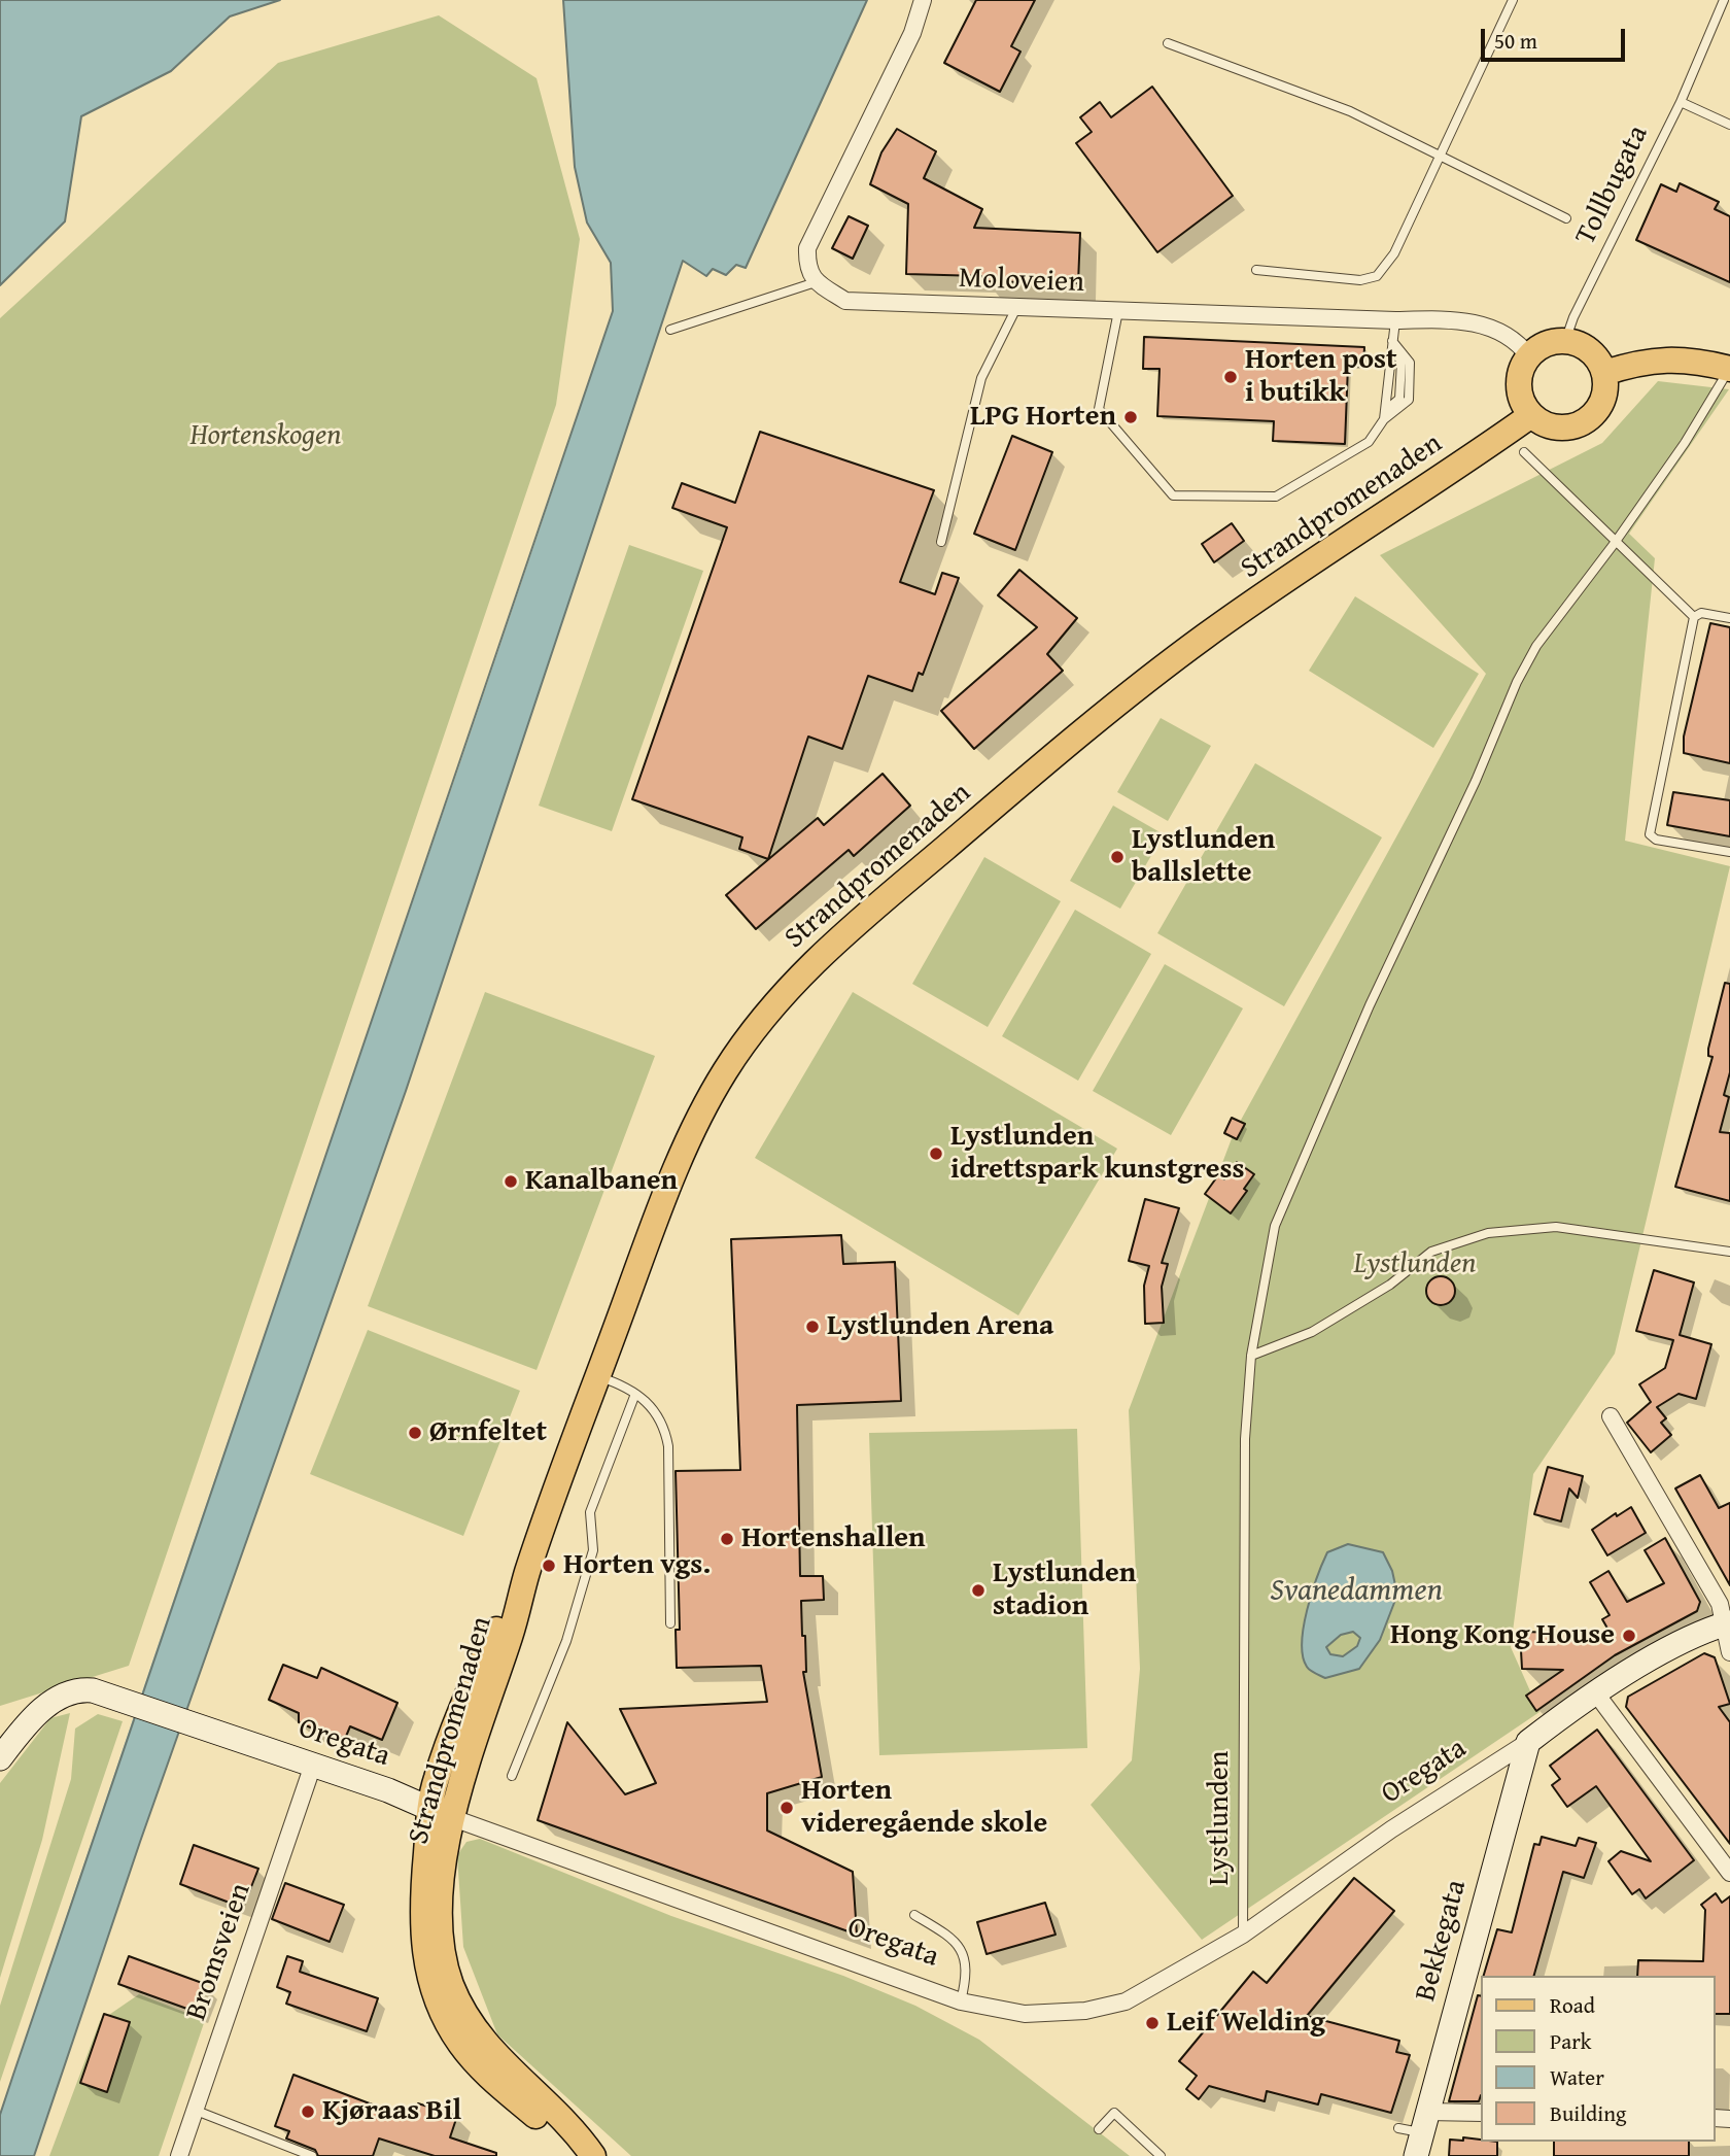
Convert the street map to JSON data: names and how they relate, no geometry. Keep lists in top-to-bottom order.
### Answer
{
  "streets": {
    "main road": ["Strandpromenaden", "Oregata", "Bekkegata"],
    "street": ["Moloveien", "Bromsveien"],
    "lane": ["Tollbugata", "Lystlunden"]
  },
  "crossings": [
    ["Tollbugata", "Moloveien"],
    ["Tollbugata", "Strandpromenaden"],
    ["Moloveien", "Strandpromenaden"],
    ["Strandpromenaden", "Oregata"],
    ["Oregata", "Lystlunden"],
    ["Oregata", "Bekkegata"],
    ["Oregata", "Bromsveien"]
  ],
  "water": ["Svanedammen"],
  "parks": ["Hortenskogen", "Lystlunden"],
  "places": [
    "Horten post i butikk",
    "LPG Horten",
    "Lystlunden ballslette",
    "Lystlunden idrettspark kunstgress",
    "Kanalbanen",
    "Lystlunden Arena",
    "Ørnfeltet",
    "Hortenshallen",
    "Horten vgs.",
    "Lystlunden stadion",
    "Hong Kong House",
    "Horten videregående skole",
    "Leif Welding",
    "Kjøraas Bil"
  ],
  "legend": [
    "Road",
    "Park",
    "Water",
    "Building"
  ],
  "scale_bar": "50 m"
}
